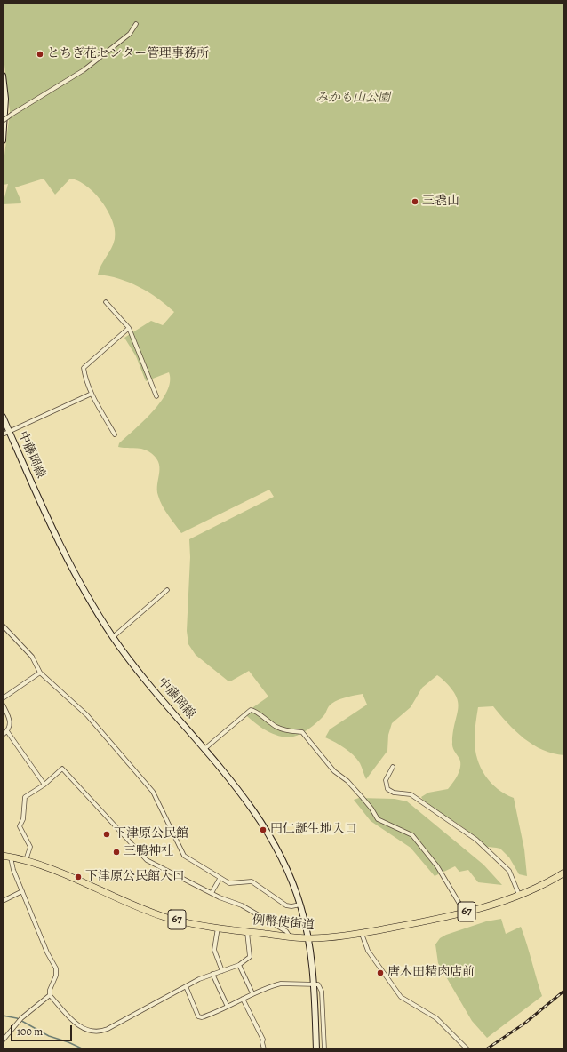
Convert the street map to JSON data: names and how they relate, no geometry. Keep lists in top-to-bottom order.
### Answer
{
  "streets": {
    "main road": ["中藤岡線", "67", "例幣使街道"]
  },
  "crossings": [
    ["中藤岡線", "例幣使街道"]
  ],
  "parks": ["みかも山公園"],
  "places": [
    "とちぎ花センター管理事務所",
    "三毳山",
    "円仁誕生地入口",
    "下津原公民館",
    "三鴨神社",
    "下津原公民館入口",
    "唐木田精肉店前"
  ],
  "scale_bar": "100 m"
}
